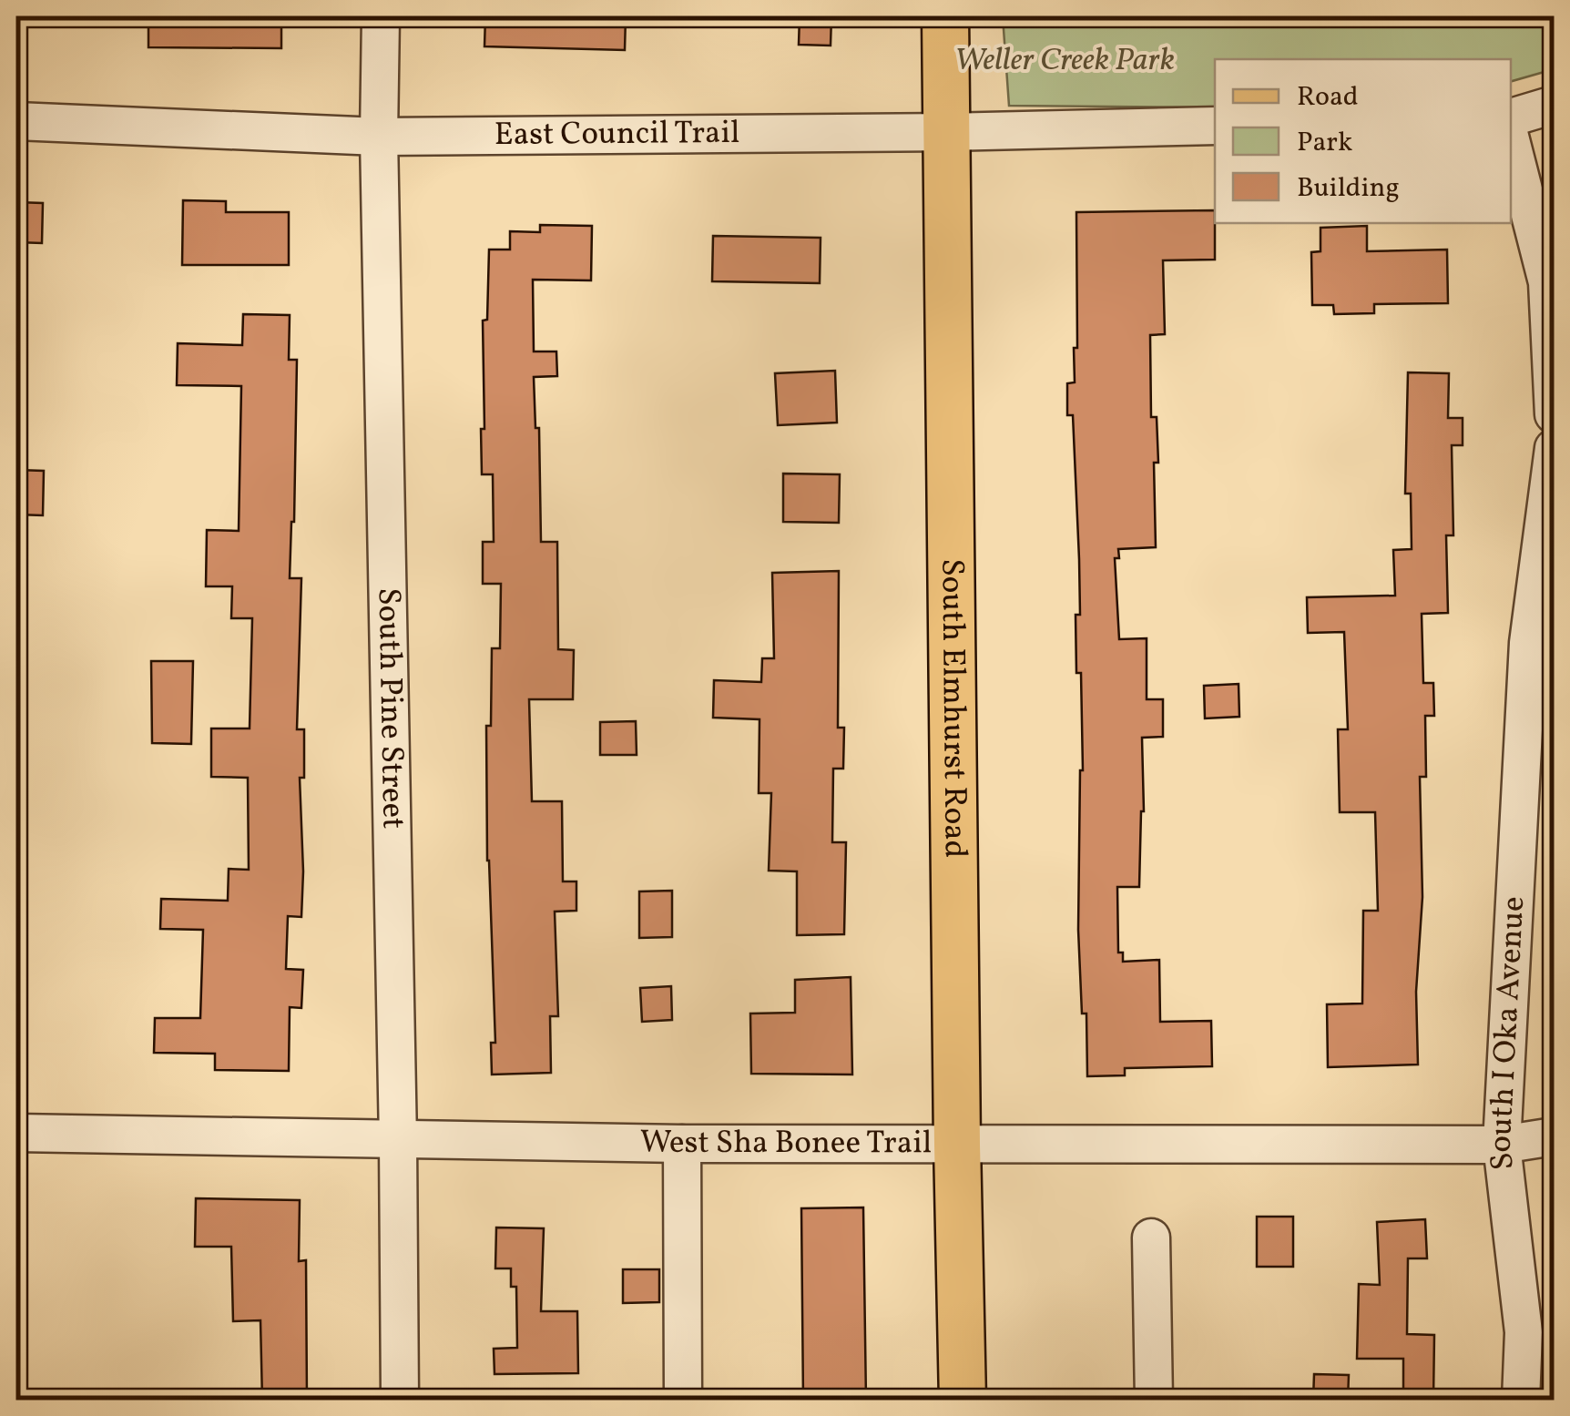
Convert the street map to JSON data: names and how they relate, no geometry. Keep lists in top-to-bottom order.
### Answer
{
  "streets": {
    "main road": ["South Elmhurst Road"],
    "street": [
      "East Council Trail",
      "South Pine Street",
      "South I Oka Avenue",
      "West Sha Bonee Trail"
    ]
  },
  "crossings": [
    ["East Council Trail", "South Pine Street"],
    ["East Council Trail", "South Elmhurst Road"],
    ["South Pine Street", "West Sha Bonee Trail"],
    ["South Elmhurst Road", "West Sha Bonee Trail"],
    ["South I Oka Avenue", "West Sha Bonee Trail"]
  ],
  "parks": ["Weller Creek Park"],
  "legend": ["Road", "Park", "Building"]
}
